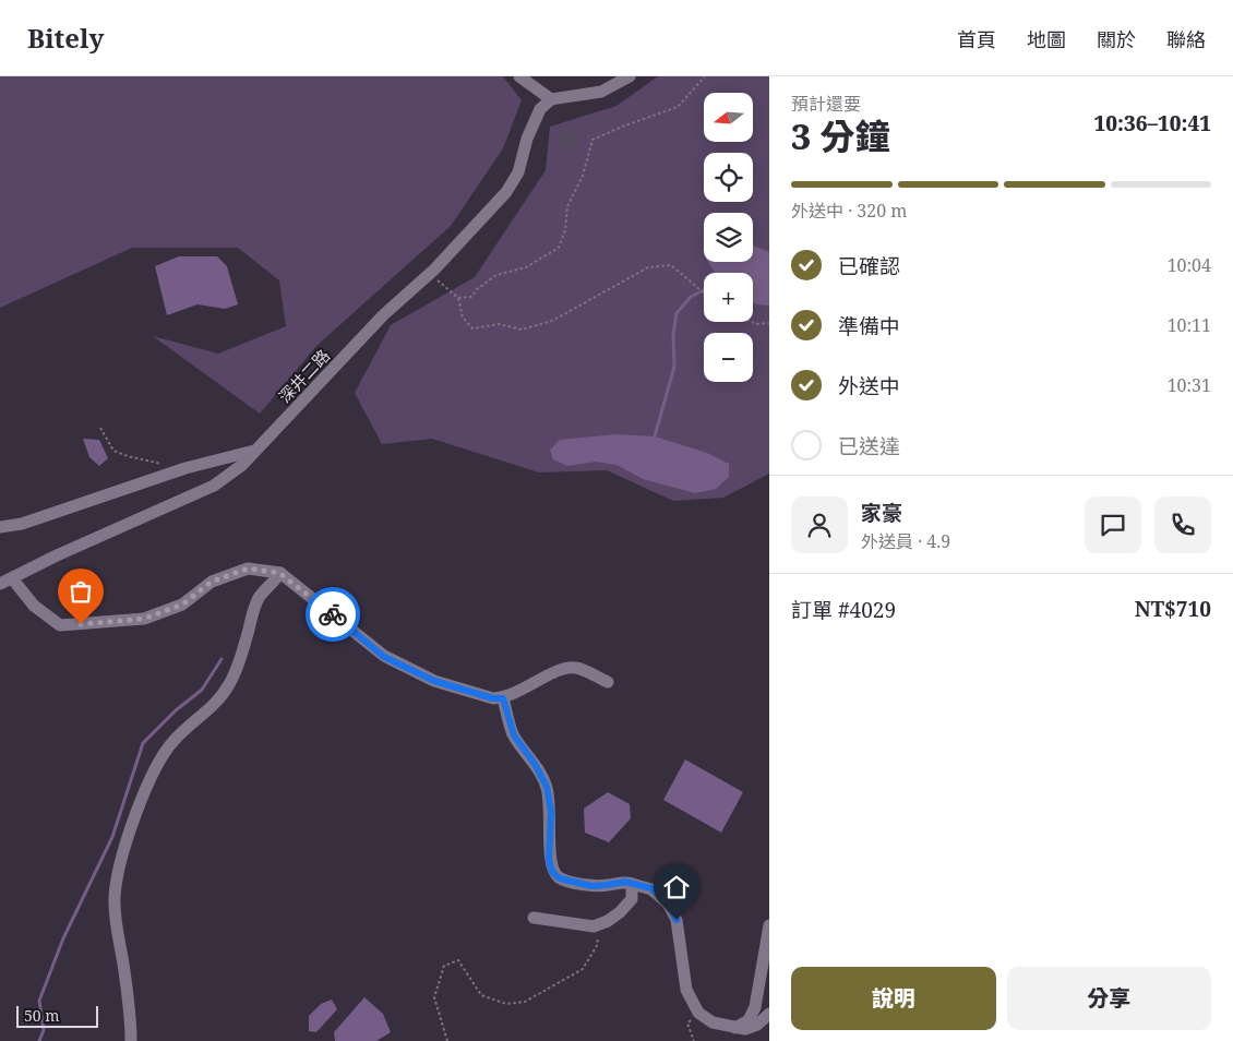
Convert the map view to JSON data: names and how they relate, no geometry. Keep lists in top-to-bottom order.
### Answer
{
  "streets": {
    "street": ["深井二路"]
  },
  "scale_bar": "50 m",
  "north": "left",
  "page": {
    "header": "Bitely",
    "nav": [
      "首頁",
      "地圖",
      "關於",
      "聯絡"
    ],
    "heading": ["3 分鐘", "預計還要", "10:36–10:41"],
    "panel": [
      "家豪",
      "外送員 · 4.9",
      "訂單 #4029",
      "NT$710"
    ],
    "map_buttons": ["+", "−"],
    "bar": "外送中 · 320 m",
    "list": [
      ["已確認", "10:04"],
      ["準備中", "10:11"],
      ["外送中", "10:31"],
      "已送達"
    ],
    "buttons": ["說明", "分享"],
    "scale": "50 m"
  }
}
